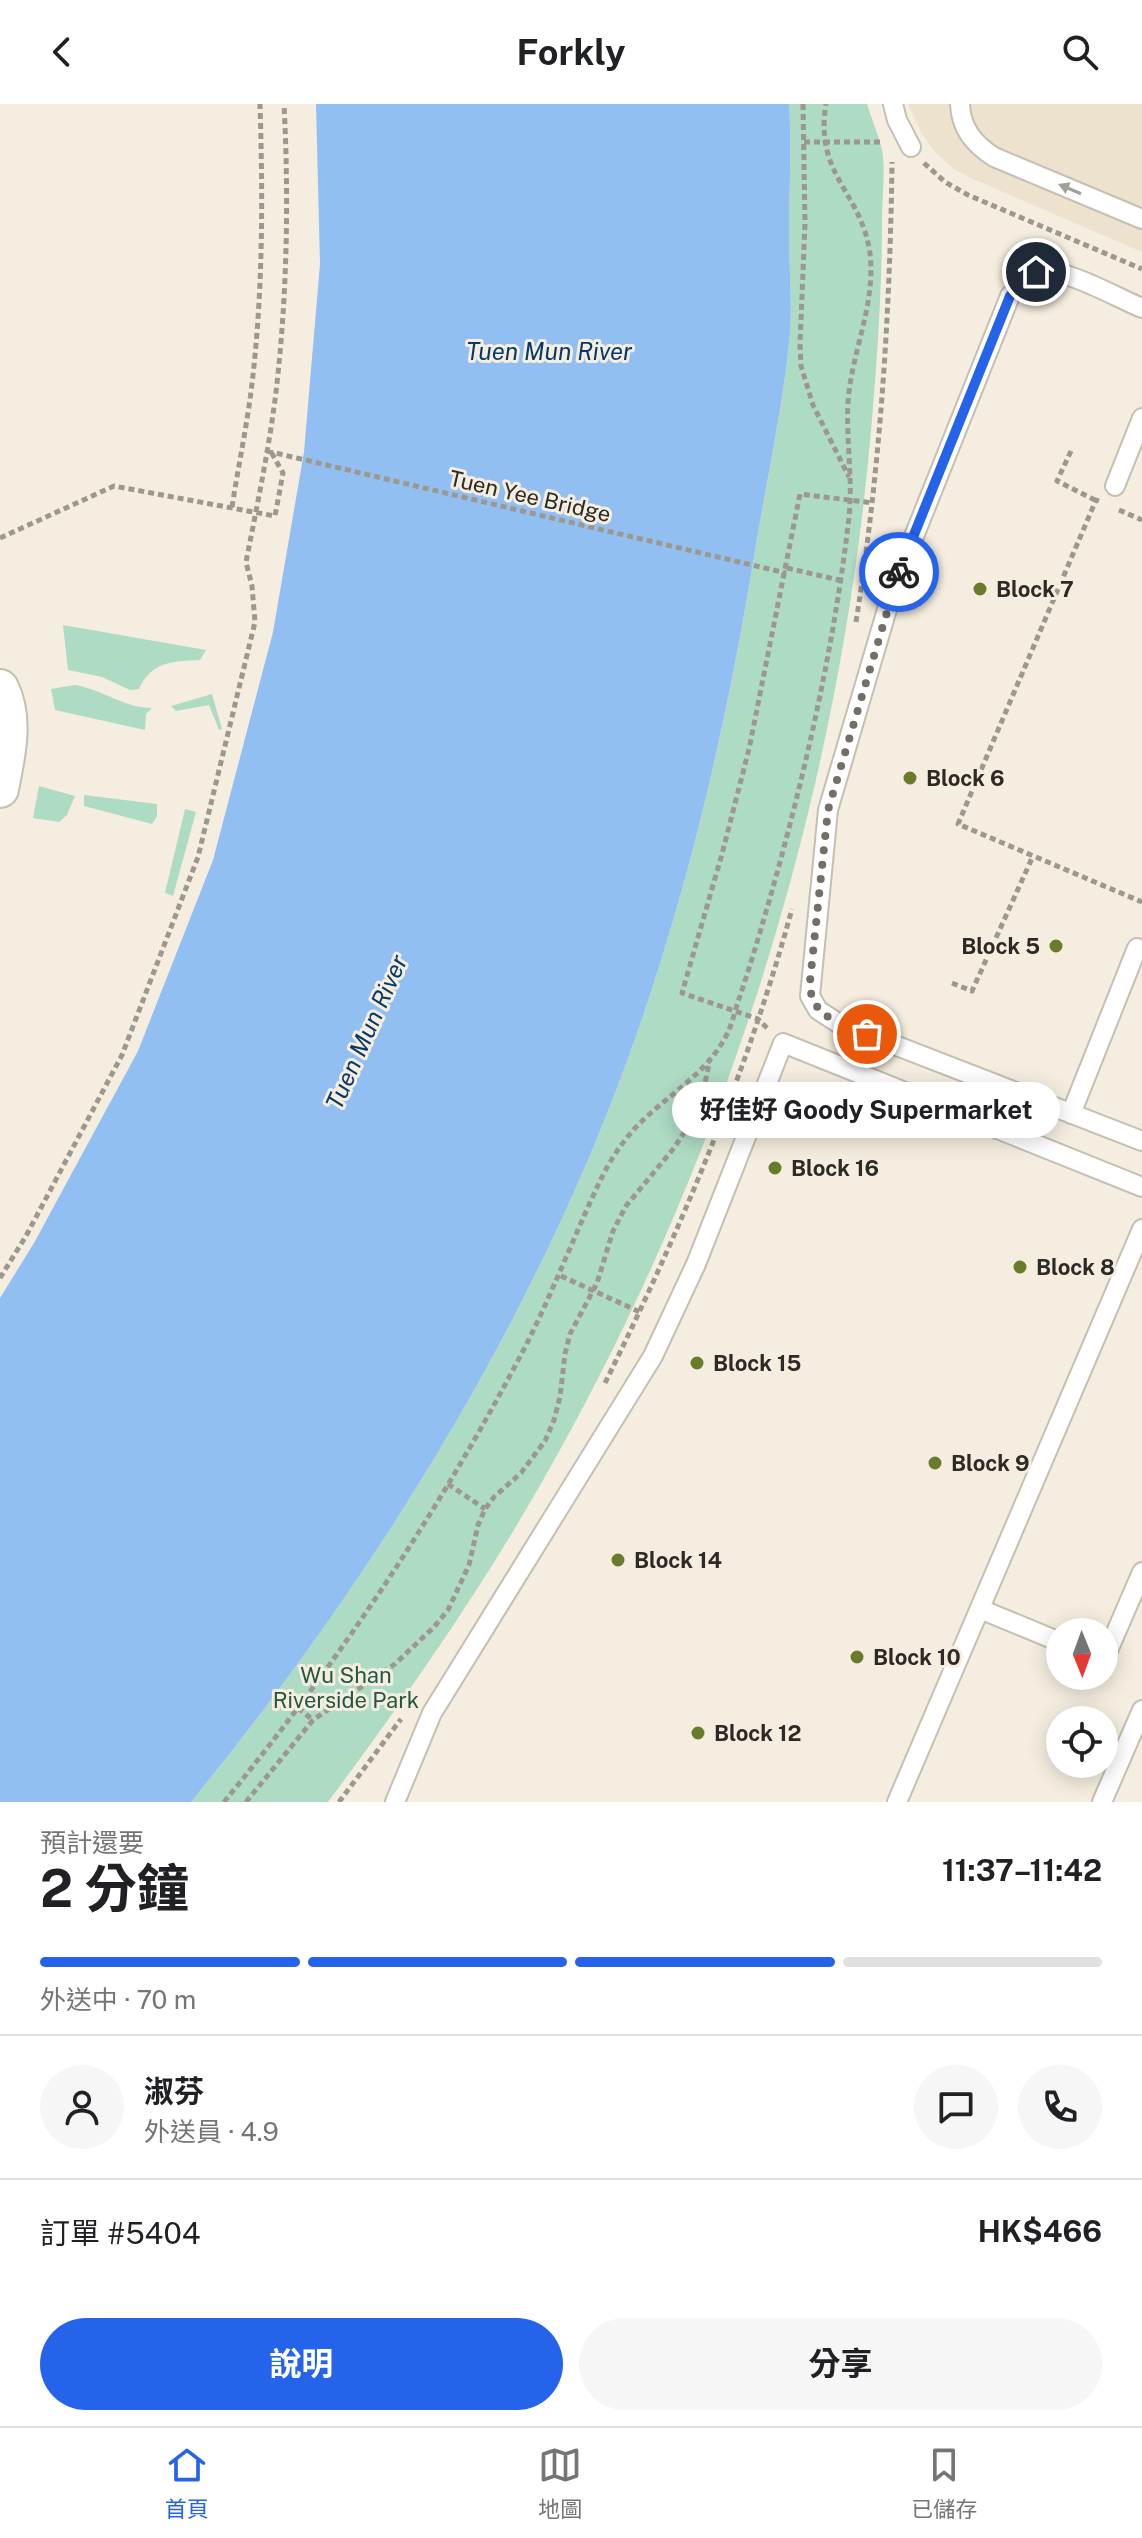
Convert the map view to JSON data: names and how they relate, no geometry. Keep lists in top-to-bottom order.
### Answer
{
  "streets": {
    "path": ["Tuen Yee Bridge"]
  },
  "water": ["Tuen Mun River"],
  "parks": ["Wu Shan Riverside Park"],
  "places": [
    "Block 7",
    "Block 6",
    "Block 5",
    "好佳好 Goody Supermarket",
    "Block 16",
    "Block 8",
    "Block 15",
    "Block 9",
    "Block 14",
    "Block 10",
    "Block 12"
  ],
  "north": "bottom",
  "page": {
    "header": "Forkly",
    "bubble": "好佳好 Goody Supermarket",
    "heading": ["2 分鐘", "預計還要", "11:37–11:42"],
    "panel": [
      "淑芬",
      "外送員 · 4.9",
      "訂單 #5404",
      "HK$466"
    ],
    "bar": "外送中 · 70 m",
    "buttons": ["說明", "分享"],
    "tabs": ["首頁", "地圖", "已儲存"]
  }
}
